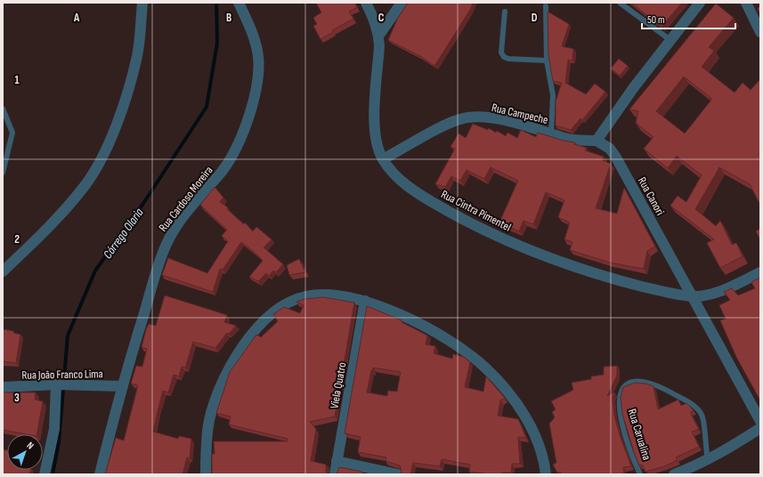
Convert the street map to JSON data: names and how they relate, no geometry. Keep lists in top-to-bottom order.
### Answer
{
  "streets": {
    "street": [
      "Rua Campeche",
      "Rua Canori",
      "Rua Cardoso Moreira",
      "Rua Cintra Pimentel",
      "Rua João Franco Lima",
      "Viela Quatro"
    ],
    "lane": ["Rua Carualina"]
  },
  "crossings": [
    ["Rua Campeche", "Rua Canori"],
    ["Rua Campeche", "Rua Cintra Pimentel"],
    ["Rua Canori", "Rua Cintra Pimentel"],
    ["Rua Cardoso Moreira", "Rua João Franco Lima"]
  ],
  "water": ["Córrego Olaria"],
  "scale_bar": "50 m",
  "north": "top right",
  "grid": {
    "columns": [
      "A",
      "B",
      "C",
      "D"
    ],
    "rows": ["1", "2", "3"]
  }
}
